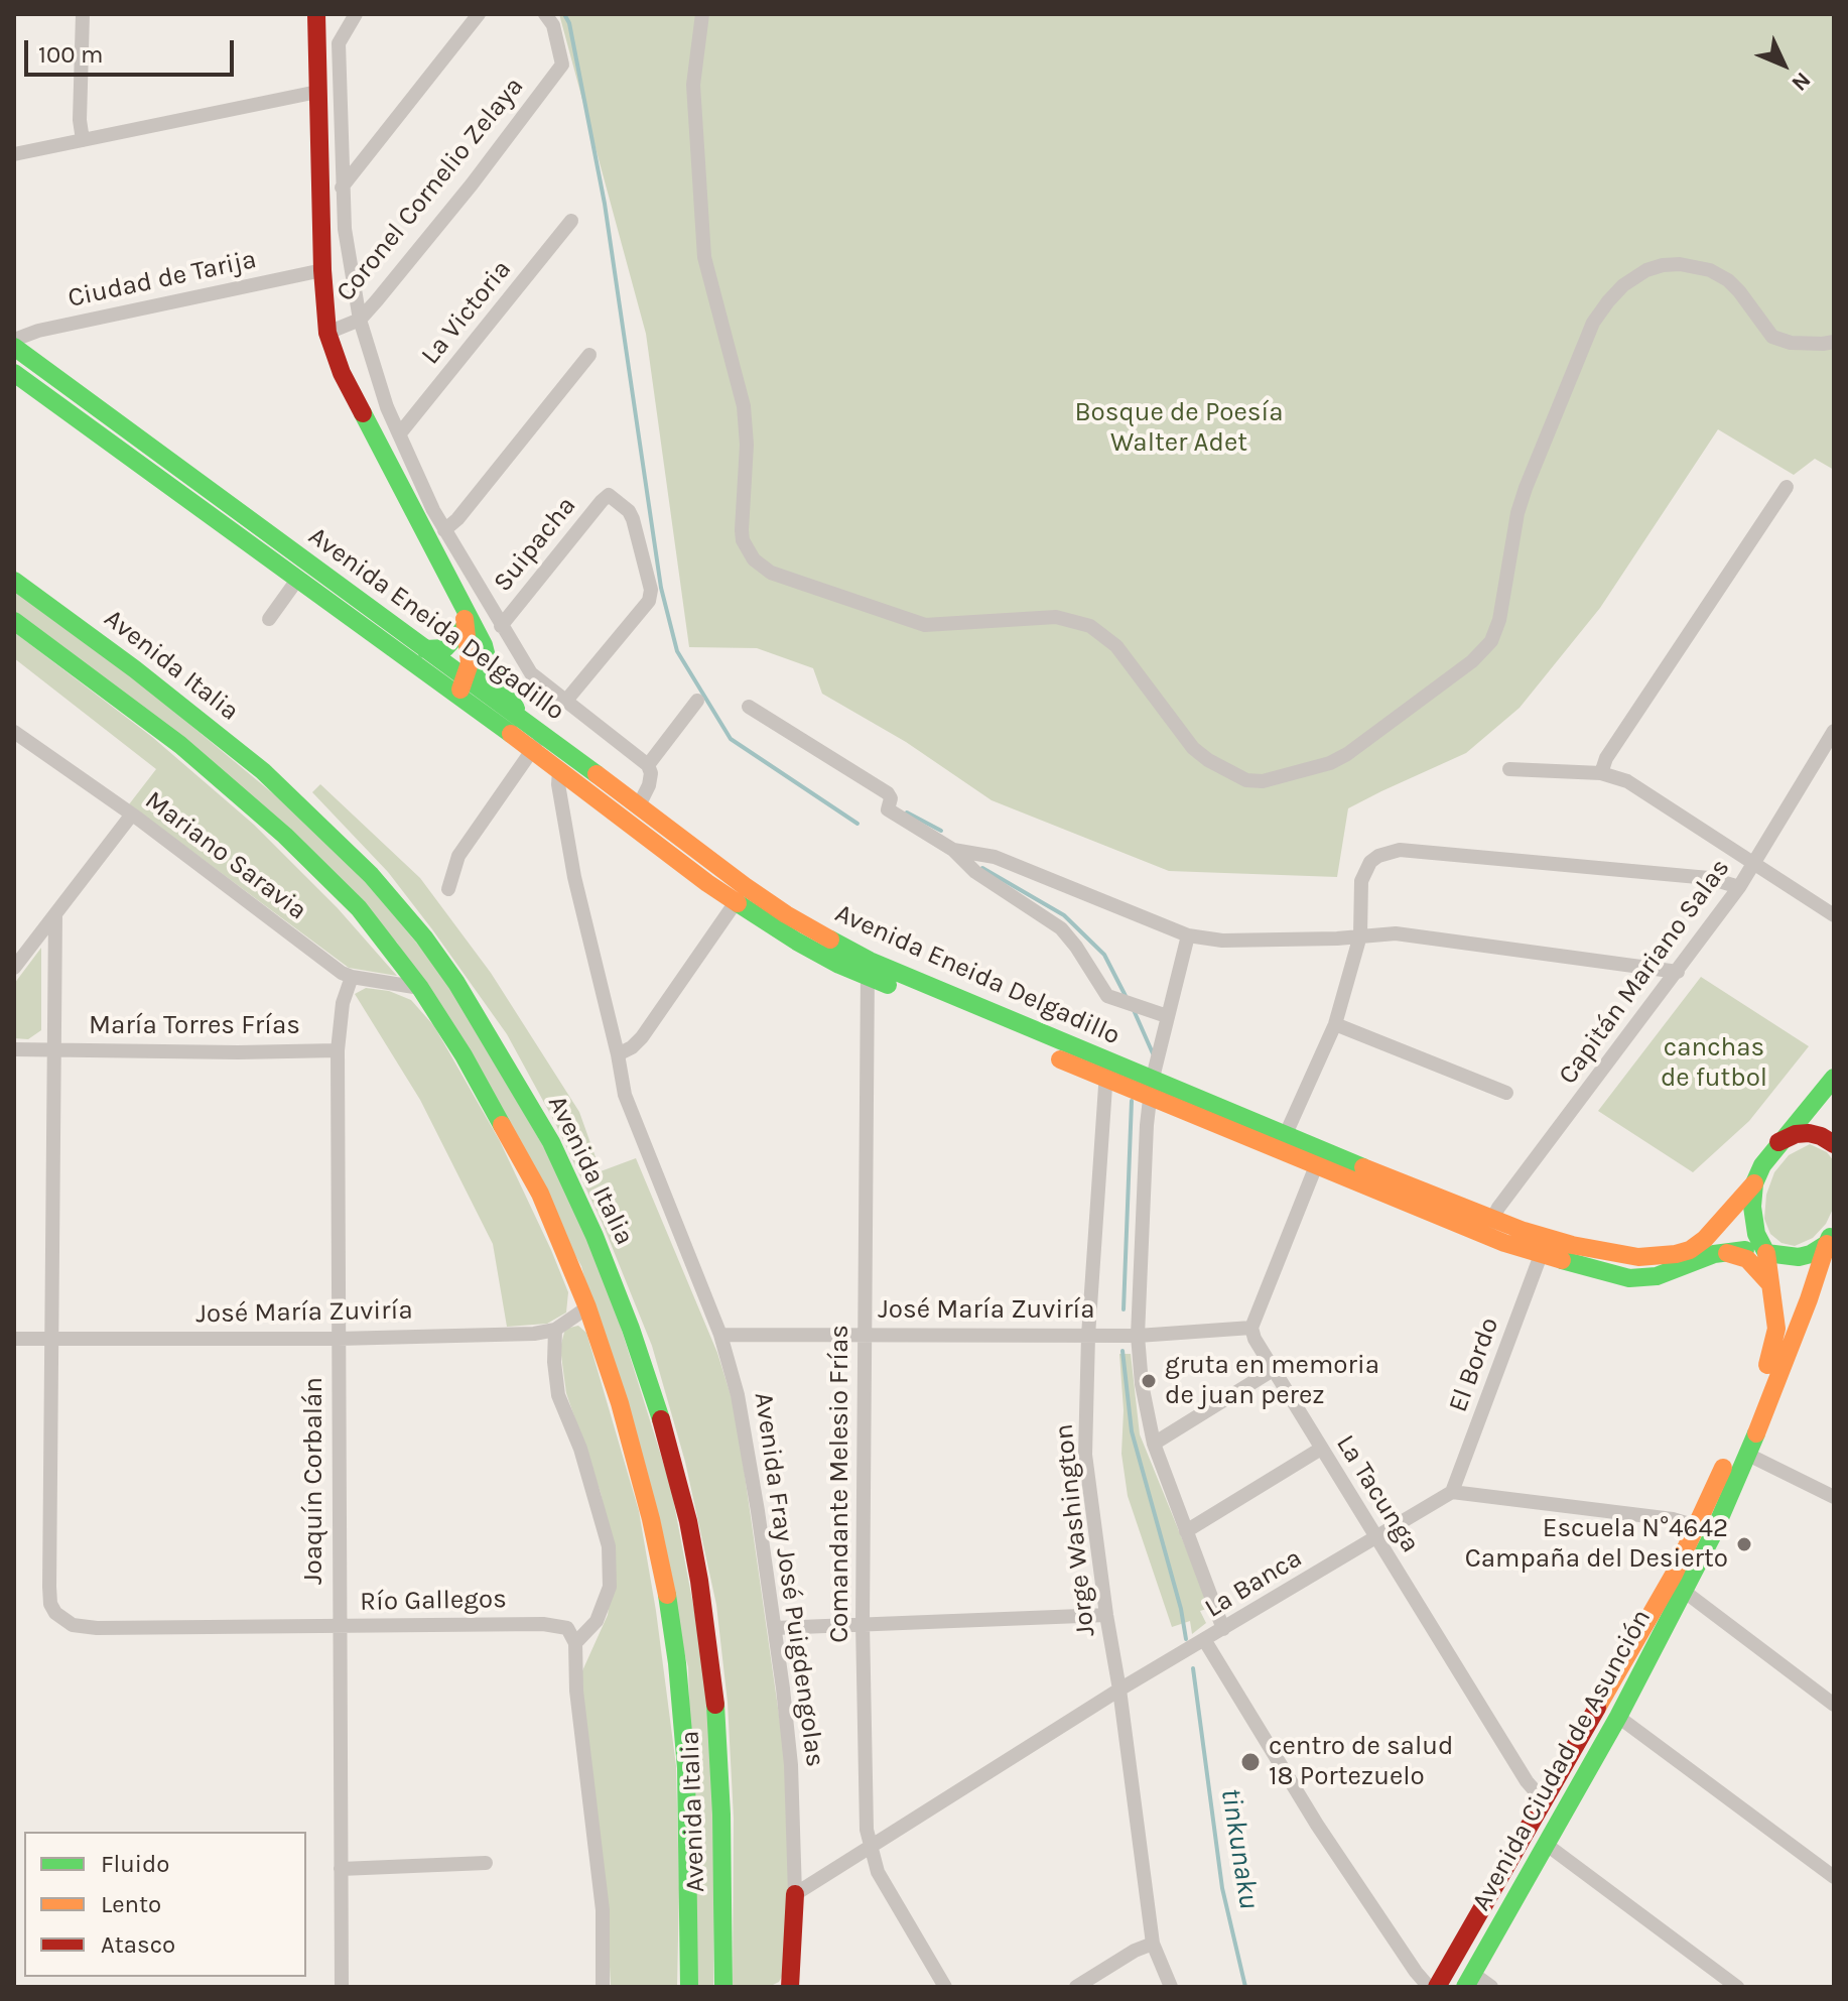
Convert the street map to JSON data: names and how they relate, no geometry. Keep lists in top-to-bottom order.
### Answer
{
  "streets": {
    "main road": [
      "Avenida Eneida Delgadillo",
      "Avenida Italia",
      "Avenida Fray José Puigdengolas",
      "Avenida Ciudad de Asunción"
    ],
    "street": [
      "Coronel Cornelio Zelaya",
      "Ciudad de Tarija",
      "La Victoria",
      "Suipacha",
      "Mariano Saravia",
      "Capitán Mariano Salas",
      "María Torres Frías",
      "José María Zuviría",
      "El Bordo",
      "Joaquín Corbalán",
      "Comandante Melesio Frías",
      "La Tacunga",
      "Jorge Washington",
      "La Banca",
      "Río Gallegos"
    ]
  },
  "crossings": [
    ["Avenida Eneida Delgadillo", "Capitán Mariano Salas"],
    ["Avenida Eneida Delgadillo", "El Bordo"],
    ["Avenida Eneida Delgadillo", "Comandante Melesio Frías"],
    ["Avenida Eneida Delgadillo", "Jorge Washington"],
    ["Avenida Eneida Delgadillo", "Avenida Fray José Puigdengolas"],
    ["Avenida Eneida Delgadillo", "Avenida Ciudad de Asunción"],
    ["Avenida Italia", "Mariano Saravia"],
    ["Avenida Italia", "José María Zuviría"],
    ["Mariano Saravia", "Joaquín Corbalán"],
    ["María Torres Frías", "Joaquín Corbalán"],
    ["José María Zuviría", "Joaquín Corbalán"],
    ["José María Zuviría", "Comandante Melesio Frías"],
    ["José María Zuviría", "La Tacunga"],
    ["José María Zuviría", "Jorge Washington"],
    ["José María Zuviría", "Avenida Fray José Puigdengolas"],
    ["José María Zuviría", "Río Gallegos"],
    ["El Bordo", "La Banca"],
    ["Joaquín Corbalán", "Río Gallegos"],
    ["Comandante Melesio Frías", "La Banca"],
    ["La Tacunga", "La Banca"],
    ["La Tacunga", "Avenida Ciudad de Asunción"],
    ["Jorge Washington", "La Banca"],
    ["Avenida Fray José Puigdengolas", "La Banca"]
  ],
  "water": ["tinkunaku"],
  "parks": ["Bosque de Poesía Walter Adet", "canchas de futbol"],
  "places": ["gruta en memoria de juan perez", "Escuela N°4642 Campaña del Desierto", "centro de salud 18 Portezuelo"],
  "legend": ["Fluido", "Lento", "Atasco"],
  "scale_bar": "100 m",
  "north": "bottom right"
}
